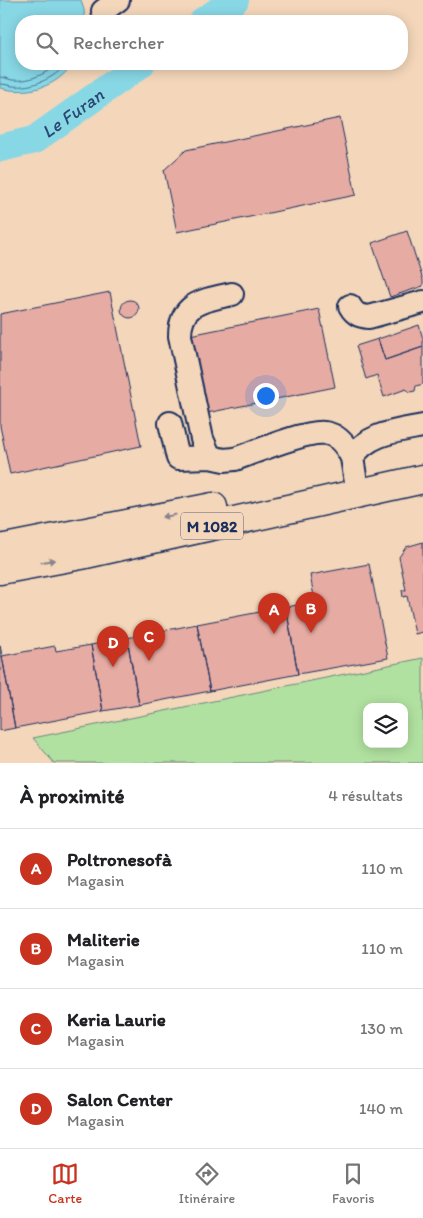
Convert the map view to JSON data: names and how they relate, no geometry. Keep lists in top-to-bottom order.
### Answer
{
  "streets": {
    "main road": ["M 1082"]
  },
  "water": ["Le Furan"],
  "page": {
    "search": "Rechercher",
    "pins": [
      "B",
      "A",
      "C",
      "D"
    ],
    "heading": ["À proximité", "4 résultats"],
    "list": [
      {
        "mark": "A",
        "name": "Poltronesofà",
        "note": "Magasin",
        "value": "110 m"
      },
      {
        "mark": "B",
        "name": "Maliterie",
        "note": "Magasin",
        "value": "110 m"
      },
      {
        "mark": "C",
        "name": "Keria Laurie",
        "note": "Magasin",
        "value": "130 m"
      },
      {
        "mark": "D",
        "name": "Salon Center",
        "note": "Magasin",
        "value": "140 m"
      }
    ],
    "nav": ["Carte", "Itinéraire", "Favoris"]
  }
}
